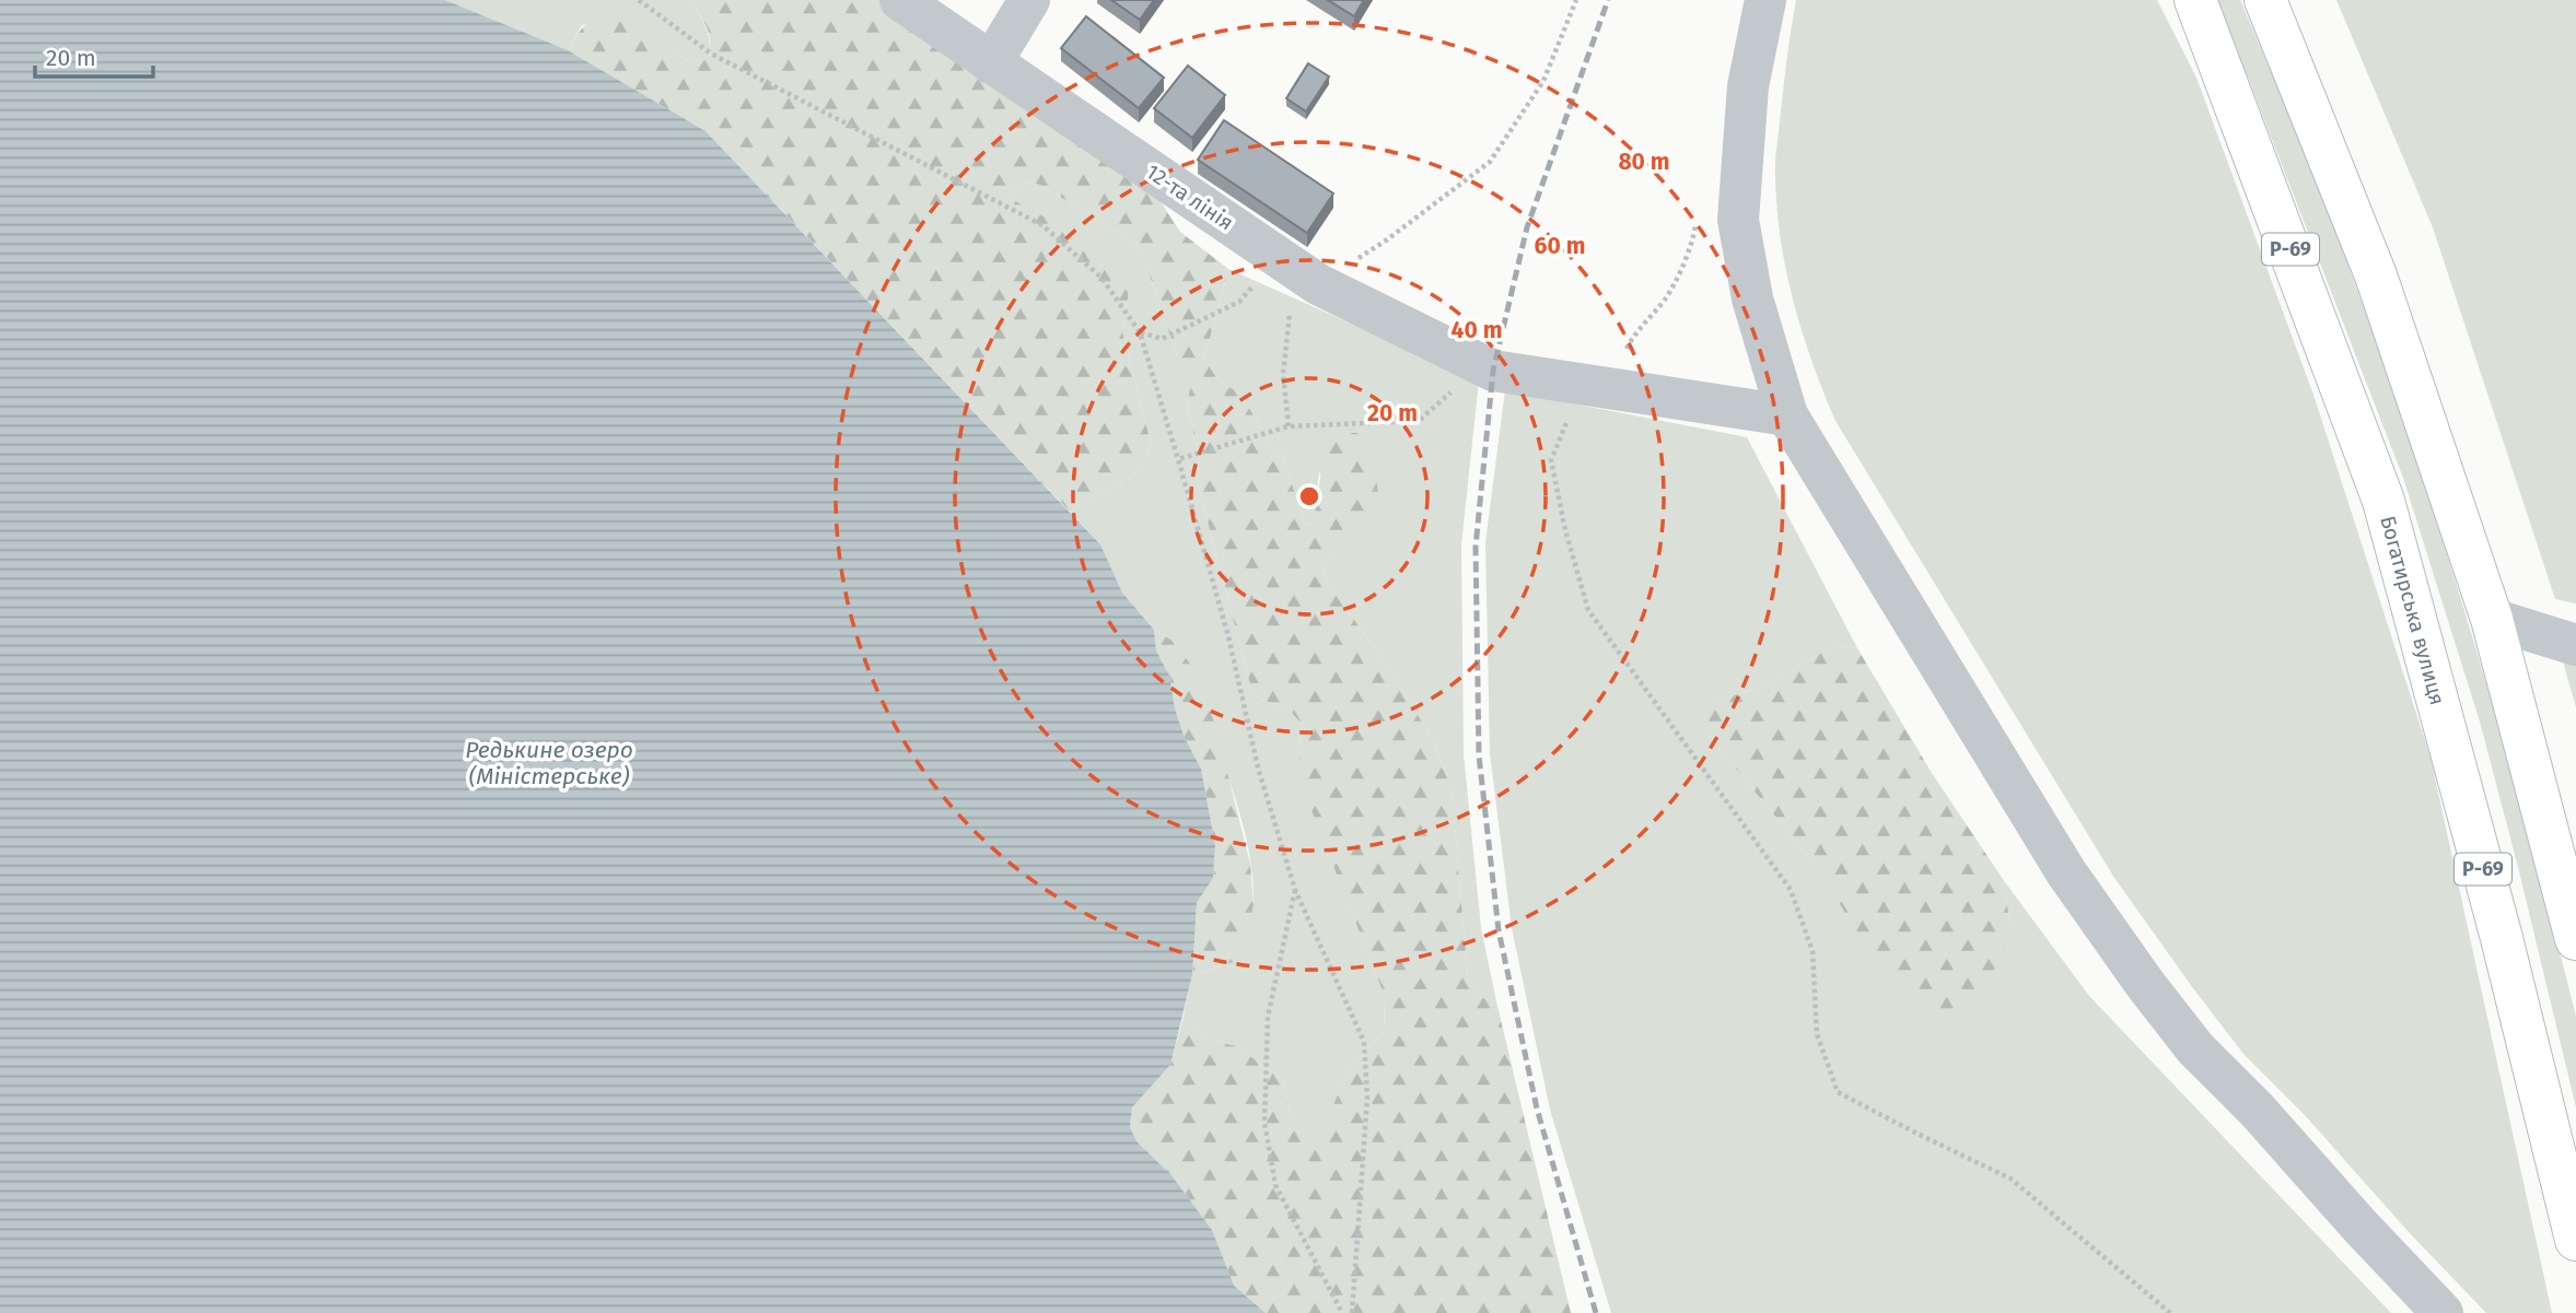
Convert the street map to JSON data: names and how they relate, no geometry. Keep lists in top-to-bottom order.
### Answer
{
  "streets": {
    "main road": ["Р-69", "Богатирська вулиця"],
    "street": ["12-та лінія"]
  },
  "water": ["Редькине озеро (Міністерське)"],
  "scale_bar": "20 m",
  "rings": [
    "80 m",
    "60 m",
    "40 m",
    "20 m"
  ]
}
